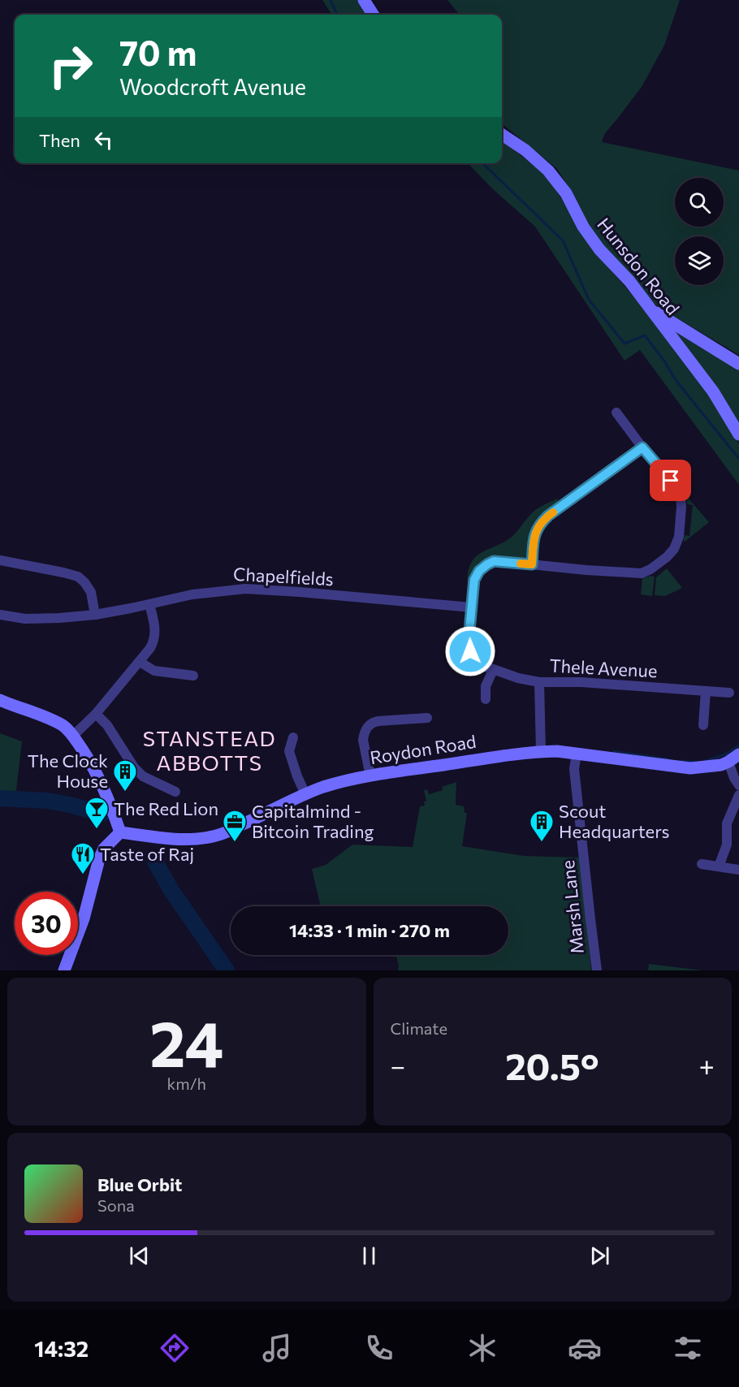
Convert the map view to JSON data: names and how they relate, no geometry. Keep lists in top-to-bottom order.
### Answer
{
  "streets": {
    "main road": ["Hunsdon Road", "Roydon Road"],
    "street": ["Chapelfields", "Thele Avenue", "Marsh Lane"]
  },
  "crossings": [
    ["Thele Avenue", "Roydon Road"],
    ["Roydon Road", "Marsh Lane"]
  ],
  "districts": ["STANSTEAD ABBOTTS"],
  "places": {
    "building": ["The Clock House", "Scout Headquarters"],
    "bar": ["The Red Lion"],
    "office": ["Capitalmind - Bitcoin Trading"],
    "restaurant": ["Taste of Raj"]
  },
  "page": {
    "turn": ["70 m", "Woodcroft Avenue"],
    "then": "Then",
    "limit": "30",
    "trip": "14:33 · 1 min · 270 m",
    "tile": [
      ["24", "km/h"],
      "Climate"
    ],
    "heat": ["−", "20.5°", "+"],
    "song": ["Blue Orbit", "Sona"],
    "tabs": "14:32"
  }
}
